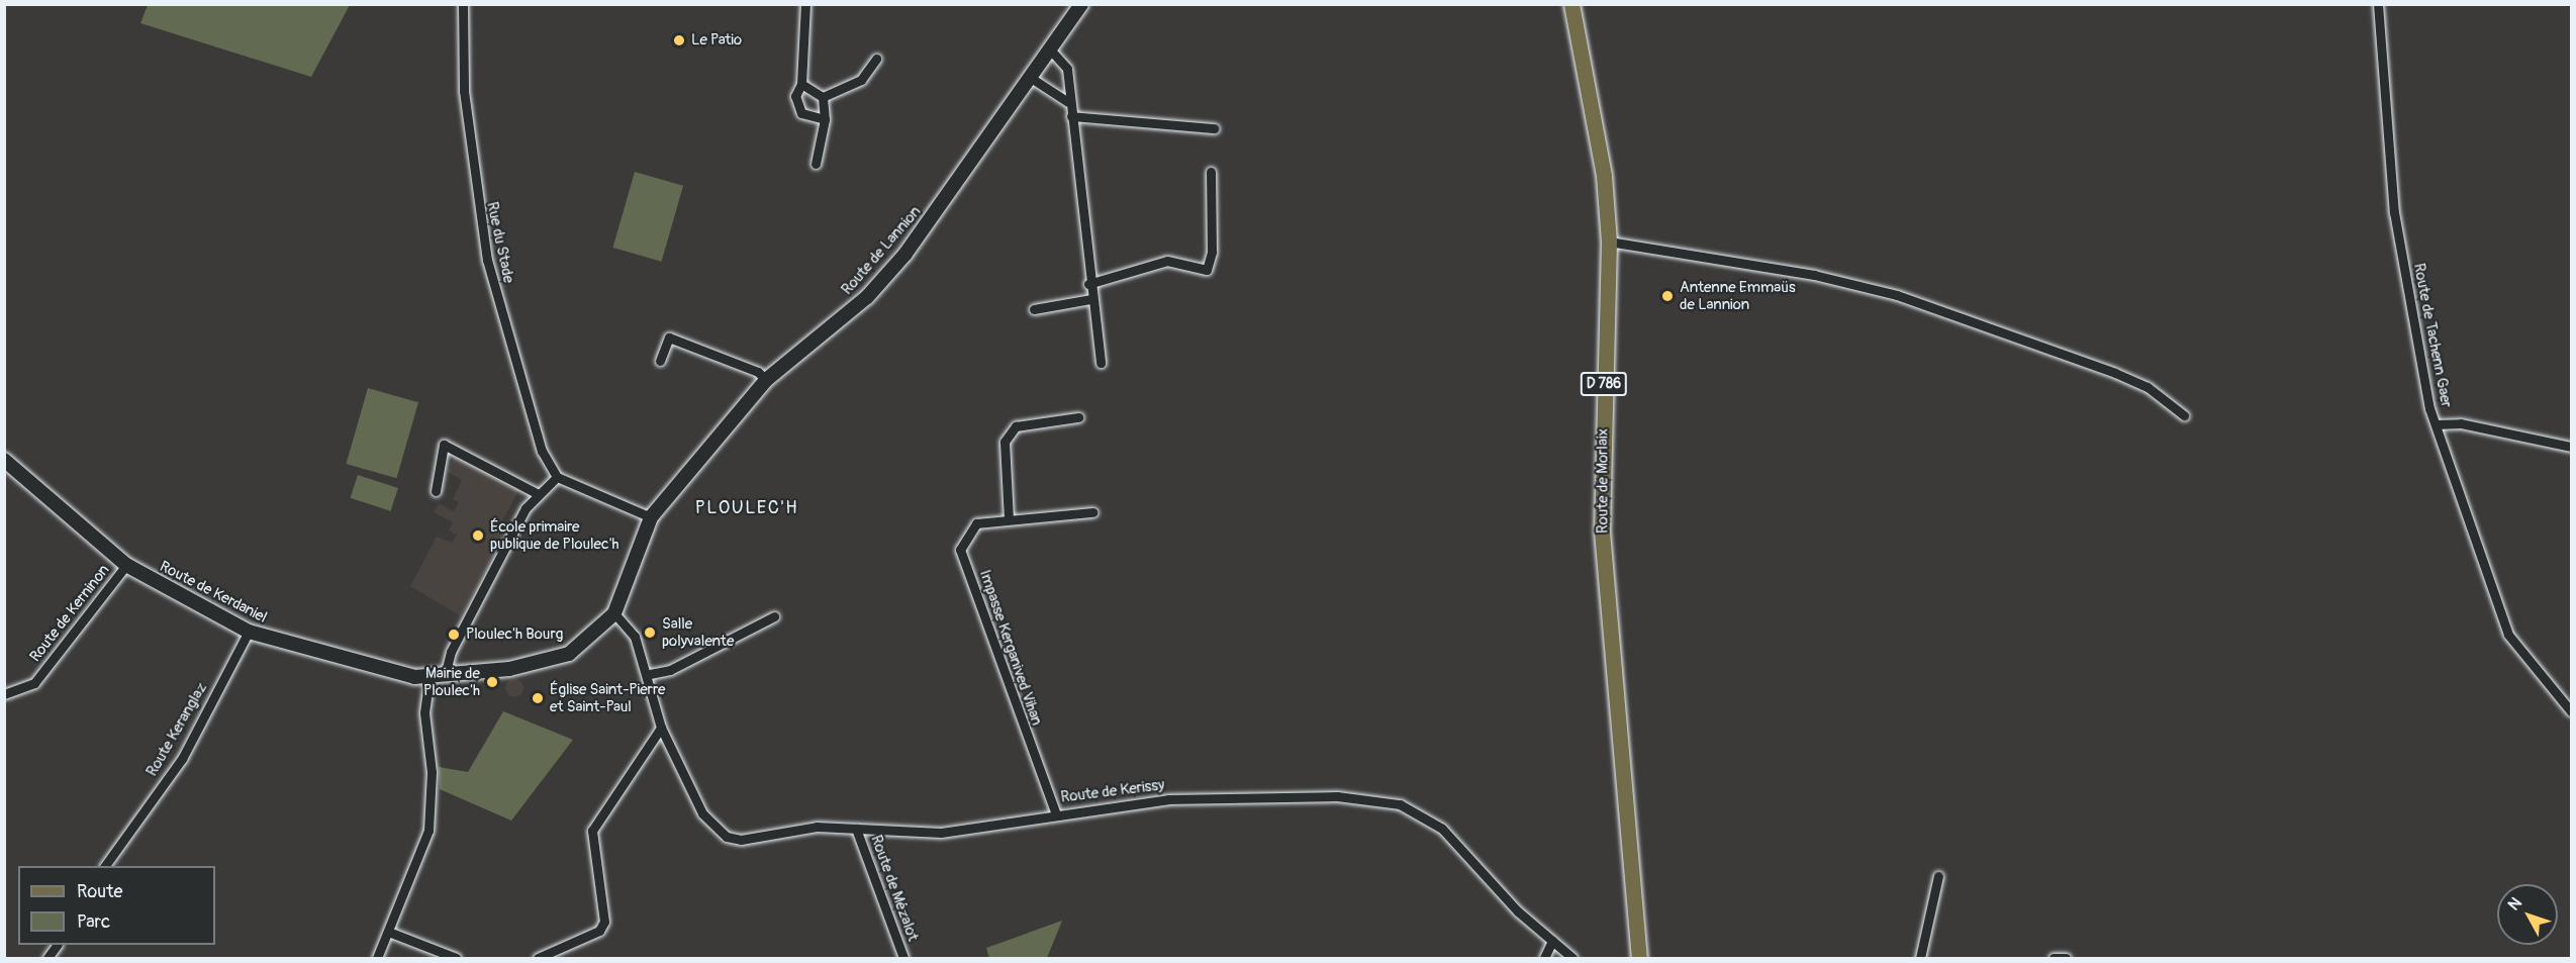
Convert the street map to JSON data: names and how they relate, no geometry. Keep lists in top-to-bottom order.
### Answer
{
  "streets": {
    "main road": ["D 786", "Route de Morlaix"],
    "street": [
      "Rue du Stade",
      "Route de Lannion",
      "Route de Tachenn Gaer",
      "Route de Kerdaniel",
      "Route de Kerninon",
      "Impasse Kerganived Vihan",
      "Route Keranglaz",
      "Route de Kerissy",
      "Route de Mézalot"
    ]
  },
  "crossings": [
    ["Route de Lannion", "Route de Kerdaniel"],
    ["Route de Lannion", "Route de Kerissy"],
    ["Route de Kerdaniel", "Route de Kerninon"],
    ["Route de Kerdaniel", "Route Keranglaz"],
    ["Route de Kerdaniel", "Route de Kerissy"],
    ["Impasse Kerganived Vihan", "Route de Kerissy"],
    ["Route de Kerissy", "Route de Mézalot"]
  ],
  "districts": ["PLOULEC'H"],
  "places": [
    "Le Patio",
    "Antenne Emmaüs de Lannion",
    "École primaire publique de Ploulec'h",
    "Salle polyvalente",
    "Ploulec'h Bourg",
    "Mairie de Ploulec'h",
    "Église Saint-Pierre et Saint-Paul"
  ],
  "legend": ["Route", "Parc"],
  "north": "top left"
}
